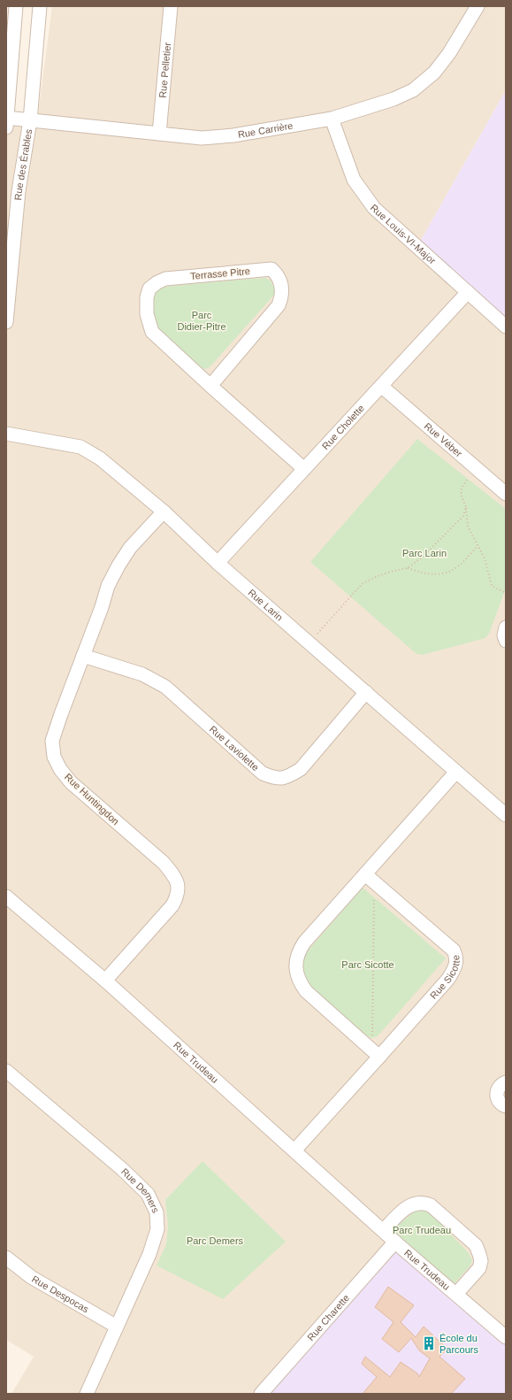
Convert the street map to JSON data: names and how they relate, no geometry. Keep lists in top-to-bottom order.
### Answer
{
  "streets": {
    "street": [
      "Rue Pelletier",
      "Rue Carrière",
      "Rue des Érables",
      "Rue Louis-VI-Major",
      "Terrasse Pitre",
      "Rue Cholette",
      "Rue Véber",
      "Rue Larin",
      "Rue Laviolette",
      "Rue Huntingdon",
      "Rue Sicotte",
      "Rue Trudeau",
      "Rue Demers",
      "Rue Despocas",
      "Rue Charette"
    ]
  },
  "crossings": [
    ["Rue Pelletier", "Rue Carrière"],
    ["Rue Carrière", "Rue des Érables"],
    ["Rue Carrière", "Rue Louis-VI-Major"],
    ["Rue Louis-VI-Major", "Rue Cholette"],
    ["Terrasse Pitre", "Rue Cholette"],
    ["Rue Cholette", "Rue Véber"],
    ["Rue Cholette", "Rue Larin"],
    ["Rue Larin", "Rue Laviolette"],
    ["Rue Larin", "Rue Huntingdon"],
    ["Rue Laviolette", "Rue Huntingdon"],
    ["Rue Huntingdon", "Rue Trudeau"],
    ["Rue Sicotte", "Rue Trudeau"],
    ["Rue Trudeau", "Rue Charette"],
    ["Rue Demers", "Rue Despocas"]
  ],
  "parks": [
    "Parc Didier-Pitre",
    "Parc Larin",
    "Parc Sicotte",
    "Parc Trudeau",
    "Parc Demers"
  ],
  "places": {
    "building": ["École du Parcours"]
  }
}
